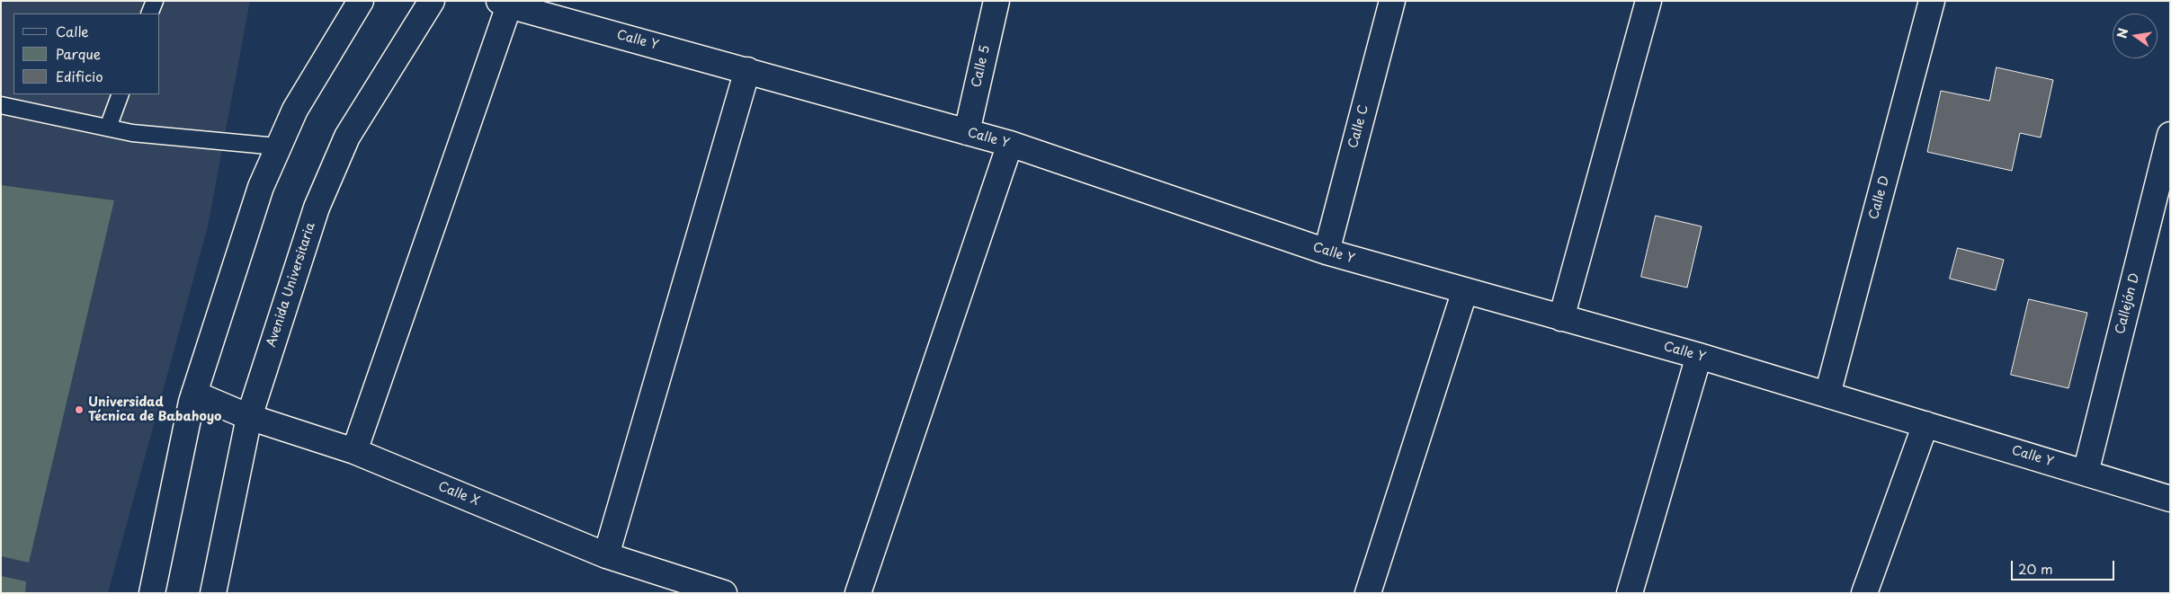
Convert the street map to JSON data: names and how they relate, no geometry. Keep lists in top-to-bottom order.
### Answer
{
  "streets": {
    "main road": [
      "Calle Y",
      "Calle 5",
      "Calle C",
      "Calle D",
      "Avenida Universitaria",
      "Callejón D",
      "Calle X"
    ]
  },
  "crossings": [
    ["Calle Y", "Calle 5"],
    ["Calle Y", "Calle C"],
    ["Calle Y", "Calle D"],
    ["Calle Y", "Callejón D"],
    ["Avenida Universitaria", "Calle X"]
  ],
  "places": ["Universidad Técnica de Babahoyo"],
  "legend": ["Calle", "Parque", "Edificio"],
  "scale_bar": "20 m",
  "north": "left"
}
